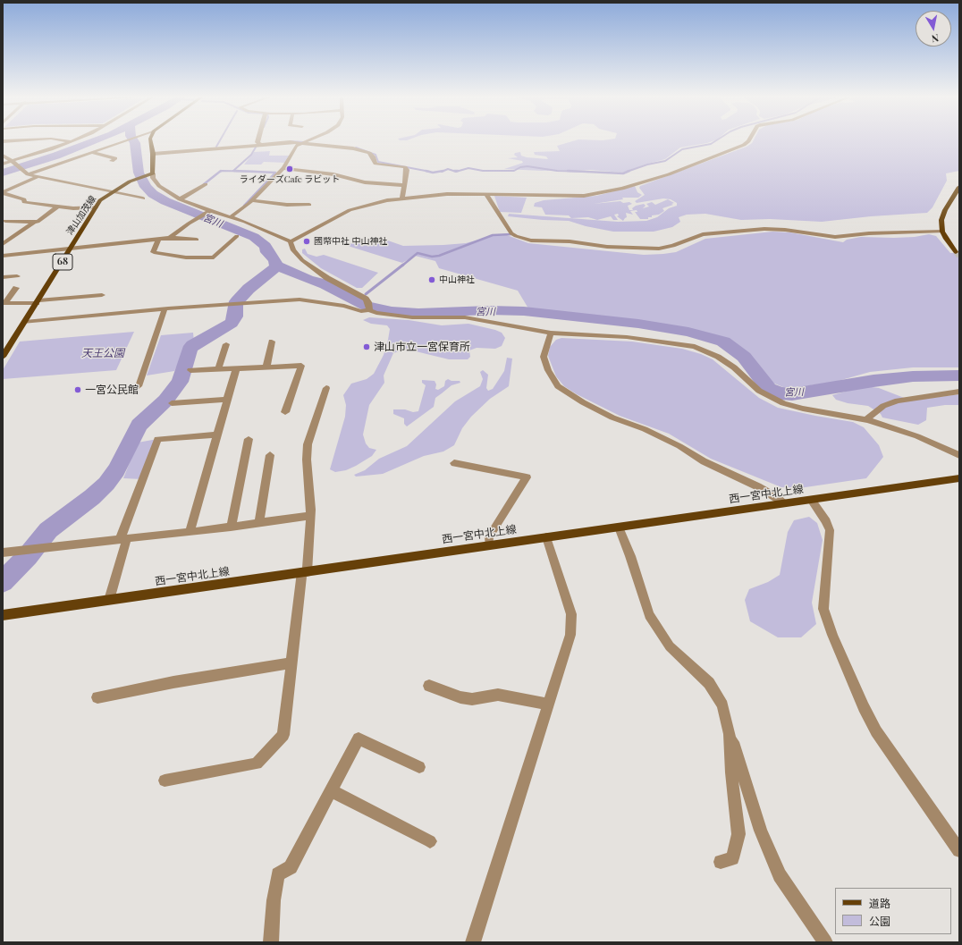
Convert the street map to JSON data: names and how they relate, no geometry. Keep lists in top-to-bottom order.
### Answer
{
  "streets": {
    "main road": ["津山加茂線", "68", "西一宮中北上線"]
  },
  "water": ["宮川"],
  "parks": ["天王公園"],
  "places": [
    "ライダーズCafe ラビット",
    "國幣中社 中山神社",
    "中山神社",
    "津山市立一宮保育所",
    "一宮公民館"
  ],
  "legend": ["道路", "公園"],
  "north": "bottom"
}
